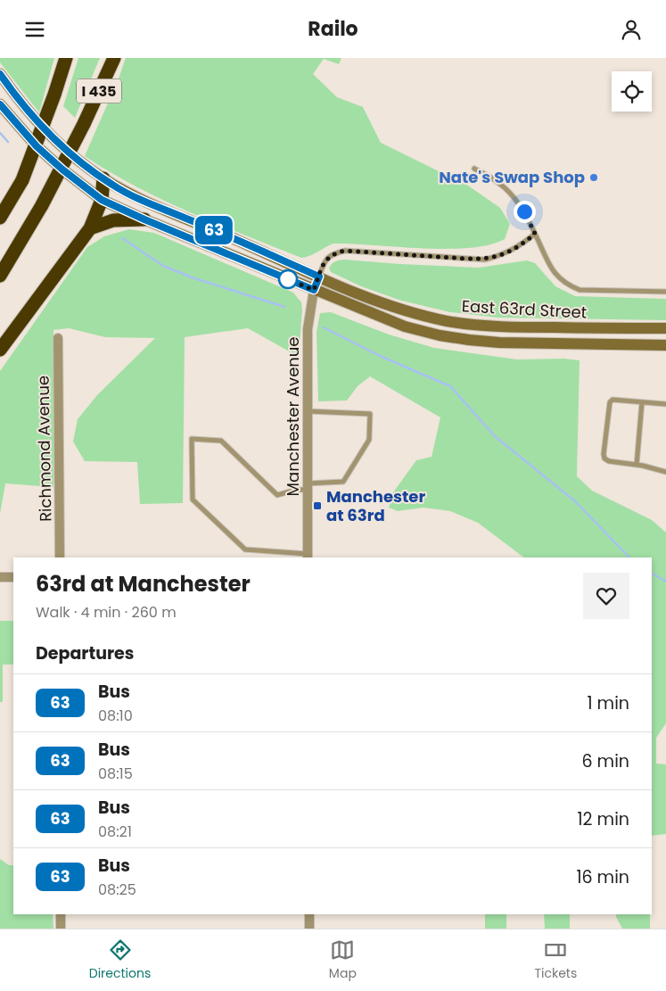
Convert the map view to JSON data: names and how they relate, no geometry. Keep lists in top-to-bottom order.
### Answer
{
  "streets": {
    "highway": ["I 435"],
    "main road": ["East 63rd Street"],
    "street": ["Manchester Avenue", "Richmond Avenue"]
  },
  "crossings": [
    ["East 63rd Street", "Manchester Avenue"]
  ],
  "places": {
    "other": ["Nate's Swap Shop"],
    "transit": ["Manchester at 63rd"]
  },
  "lines": ["bus line 63"],
  "page": {
    "header": "Railo",
    "on_map": "63",
    "heading": [
      ["63rd at Manchester", "Walk · 4 min · 260 m"],
      "Departures"
    ],
    "list": [
      {
        "mark": "63",
        "name": "Bus",
        "note": "08:10",
        "value": "1 min"
      },
      {
        "mark": "63",
        "name": "Bus",
        "note": "08:15",
        "value": "6 min"
      },
      {
        "mark": "63",
        "name": "Bus",
        "note": "08:21",
        "value": "12 min"
      },
      {
        "mark": "63",
        "name": "Bus",
        "note": "08:25",
        "value": "16 min"
      }
    ],
    "tabs": ["Directions", "Map", "Tickets"]
  }
}
